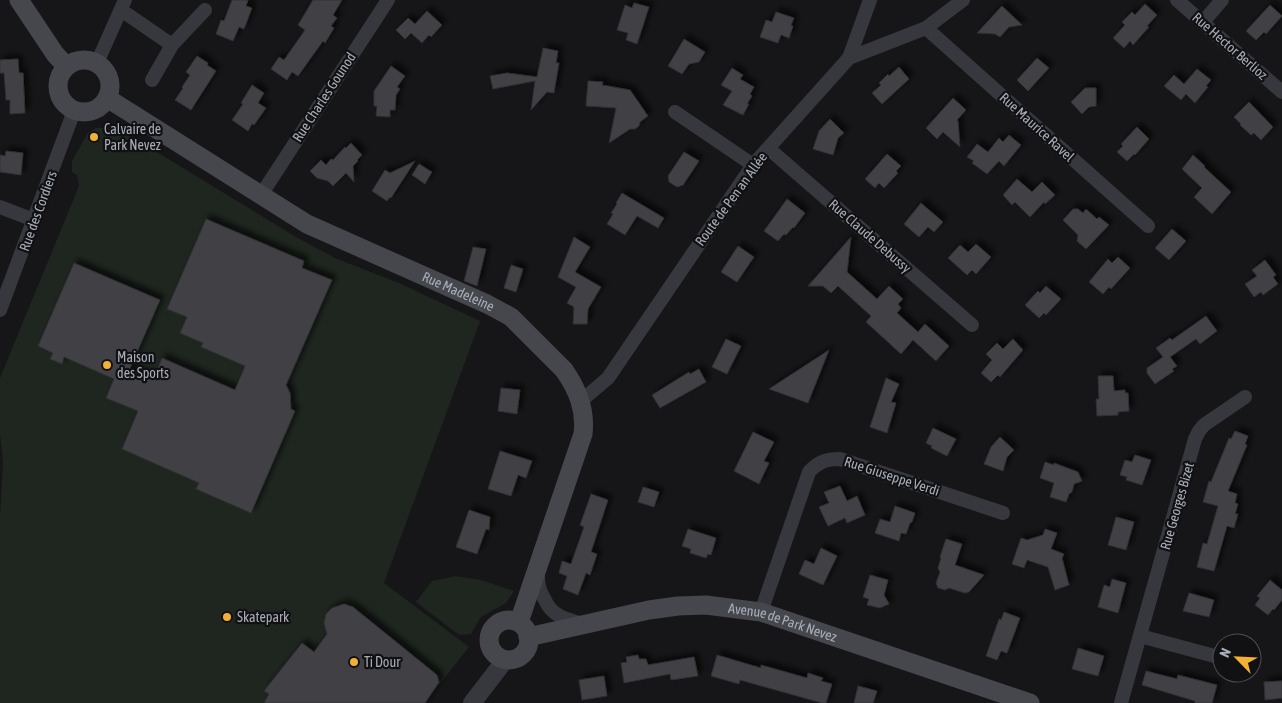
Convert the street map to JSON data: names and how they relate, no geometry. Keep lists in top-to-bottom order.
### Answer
{
  "streets": {
    "main road": ["Rue Madeleine", "Avenue de Park Nevez"],
    "street": [
      "Rue Hector Berlioz",
      "Rue Charles Gounod",
      "Rue Maurice Ravel",
      "Route de Pen an Allée",
      "Rue des Cordiers",
      "Rue Claude Debussy",
      "Rue Giuseppe Verdi",
      "Rue Georges Bizet"
    ]
  },
  "crossings": [
    ["Rue Charles Gounod", "Rue Madeleine"],
    ["Rue Maurice Ravel", "Route de Pen an Allée"],
    ["Route de Pen an Allée", "Rue Claude Debussy"],
    ["Route de Pen an Allée", "Rue Madeleine"],
    ["Rue des Cordiers", "Rue Madeleine"],
    ["Rue Madeleine", "Avenue de Park Nevez"],
    ["Rue Giuseppe Verdi", "Avenue de Park Nevez"]
  ],
  "places": [
    "Calvaire de Park Nevez",
    "Maison des Sports",
    "Skatepark",
    "Ti Dour"
  ],
  "north": "top left"
}
